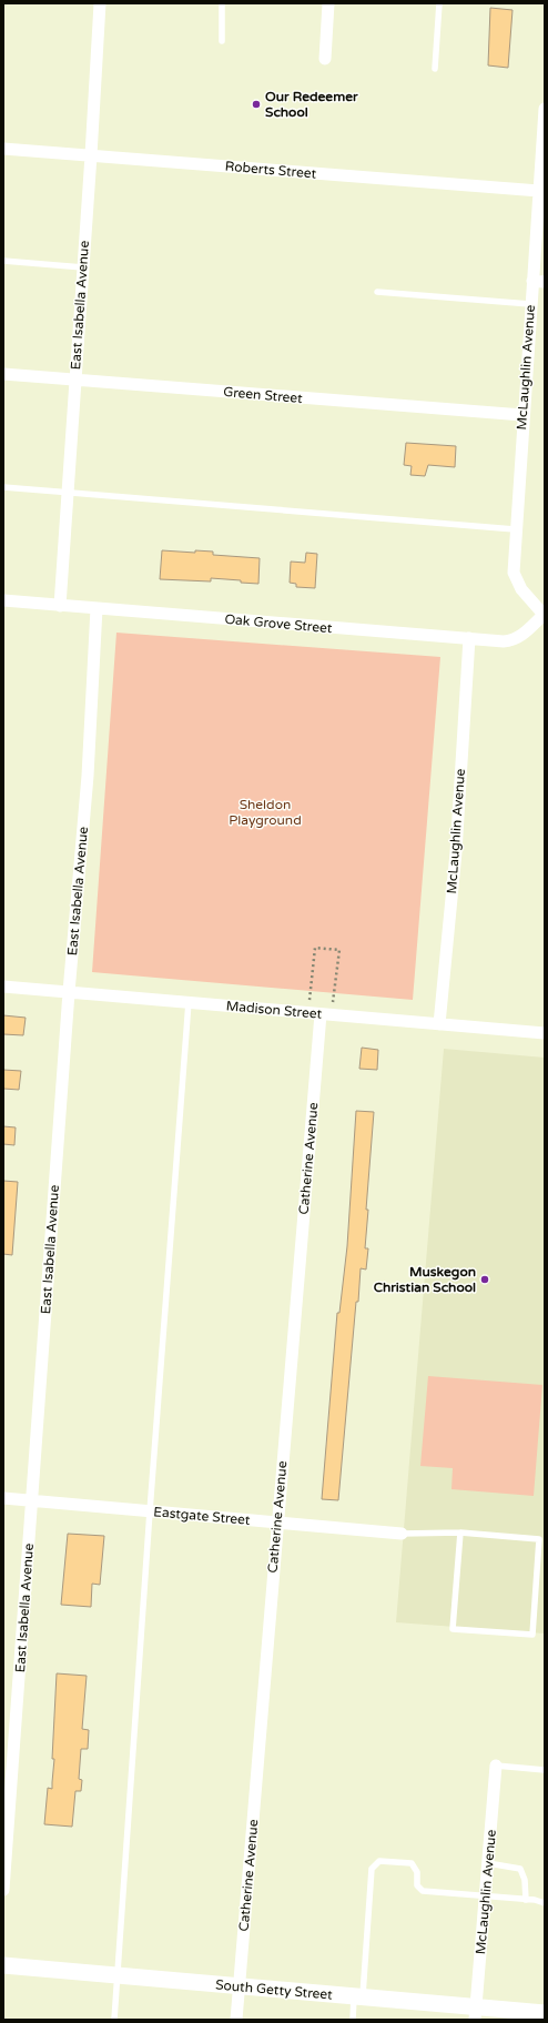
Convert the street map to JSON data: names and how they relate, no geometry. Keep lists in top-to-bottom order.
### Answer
{
  "streets": {
    "main road": ["South Getty Street"],
    "street": [
      "Roberts Street",
      "East Isabella Avenue",
      "McLaughlin Avenue",
      "Green Street",
      "Oak Grove Street",
      "Madison Street",
      "Catherine Avenue",
      "Eastgate Street"
    ]
  },
  "crossings": [
    ["Roberts Street", "East Isabella Avenue"],
    ["Roberts Street", "McLaughlin Avenue"],
    ["East Isabella Avenue", "Green Street"],
    ["East Isabella Avenue", "Oak Grove Street"],
    ["East Isabella Avenue", "Madison Street"],
    ["East Isabella Avenue", "Eastgate Street"],
    ["McLaughlin Avenue", "Green Street"],
    ["McLaughlin Avenue", "Oak Grove Street"],
    ["McLaughlin Avenue", "Madison Street"],
    ["McLaughlin Avenue", "South Getty Street"],
    ["Madison Street", "Catherine Avenue"],
    ["Catherine Avenue", "Eastgate Street"],
    ["Catherine Avenue", "South Getty Street"]
  ],
  "parks": ["Sheldon Playground"],
  "places": ["Our Redeemer School", "Muskegon Christian School"]
}
